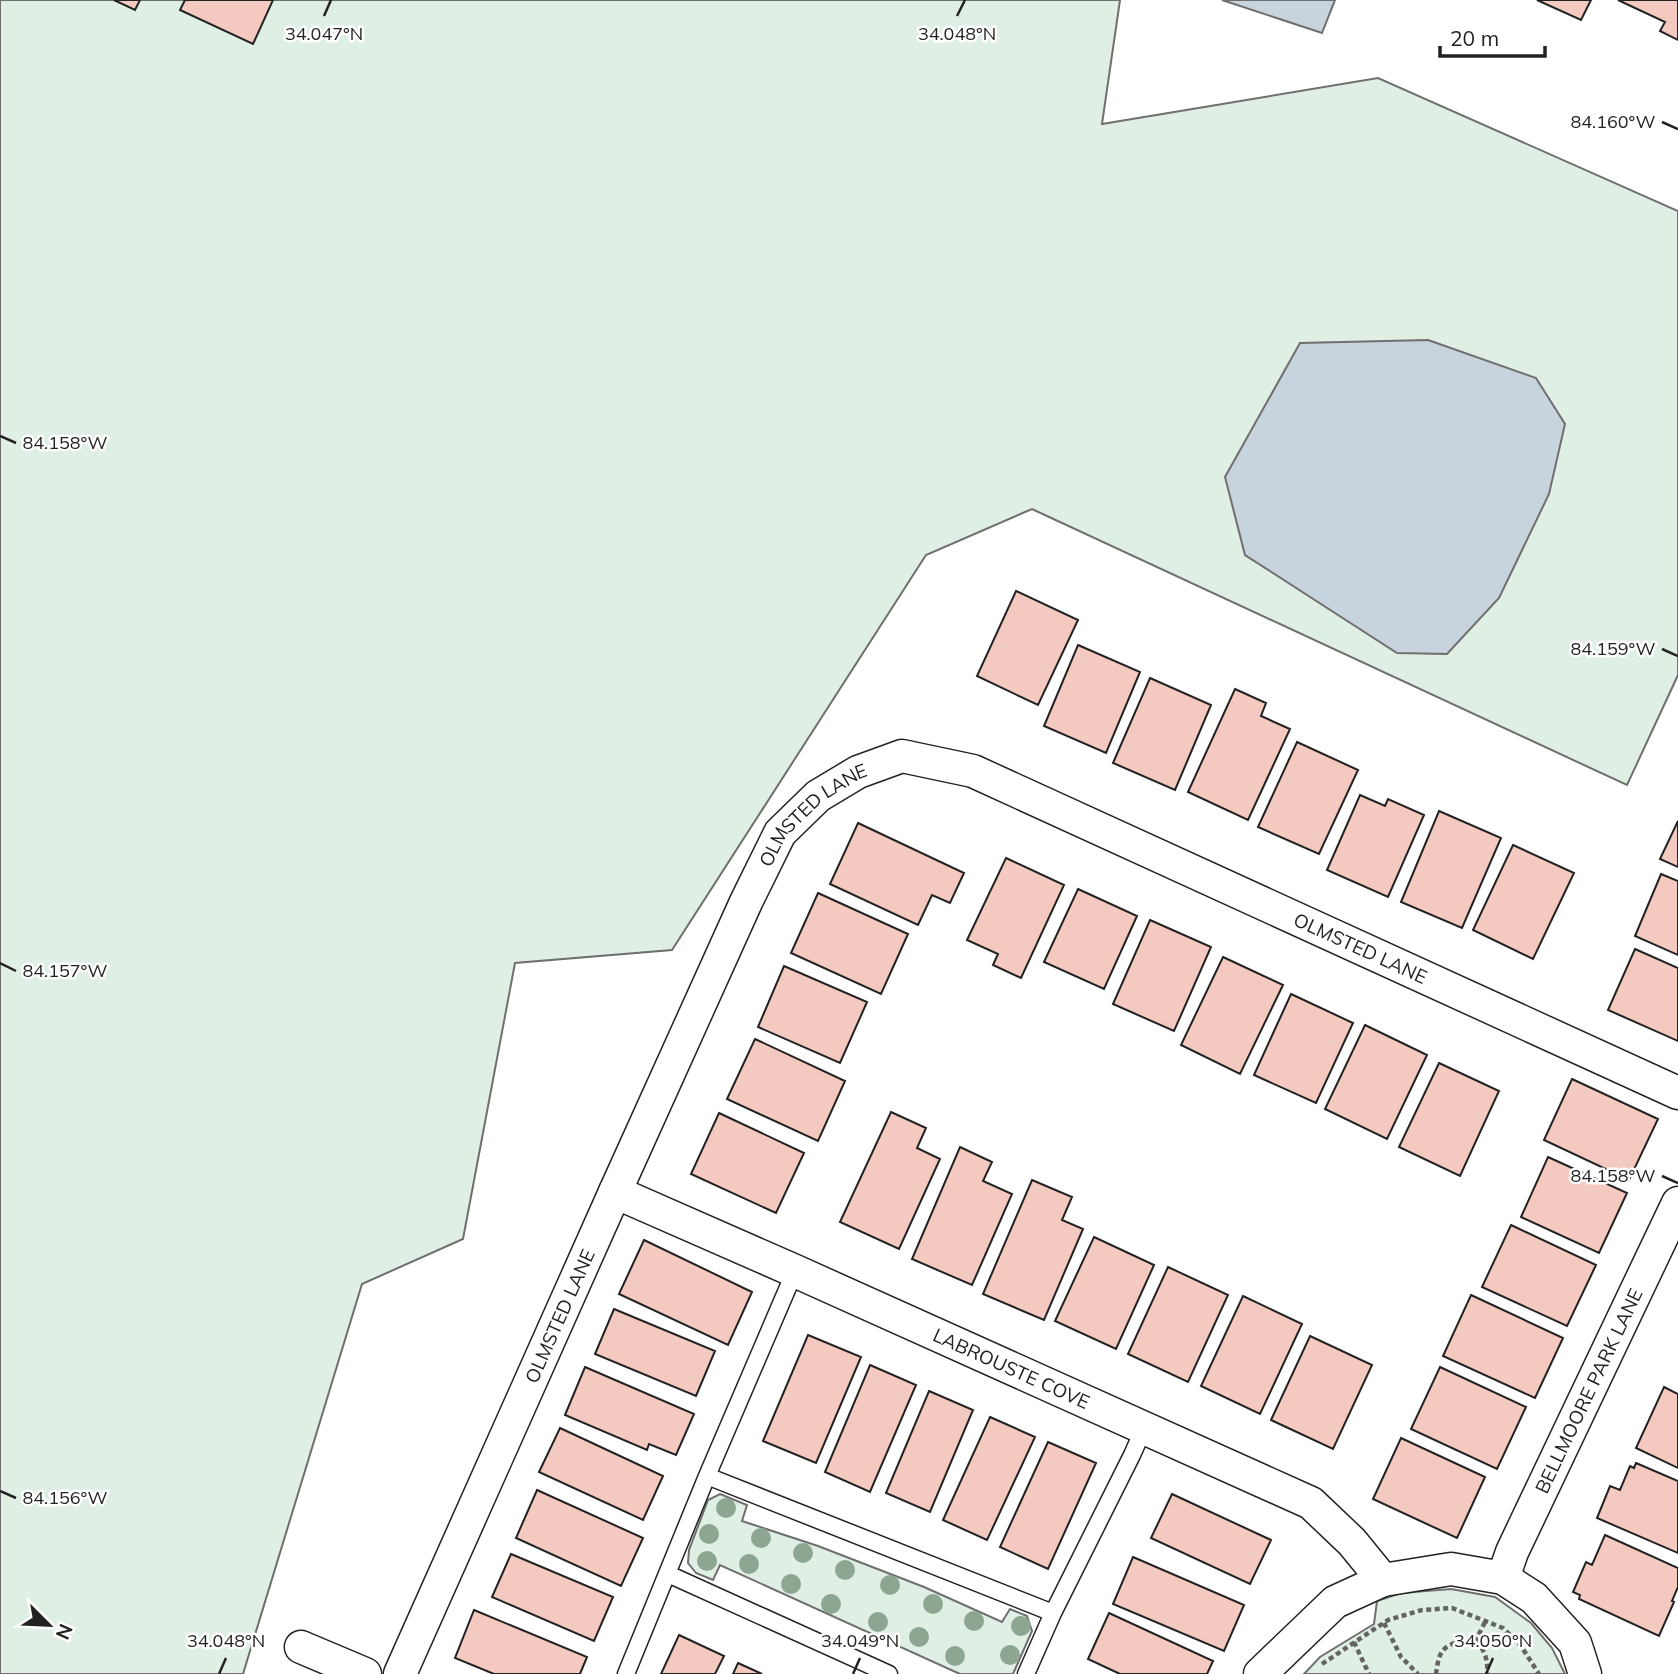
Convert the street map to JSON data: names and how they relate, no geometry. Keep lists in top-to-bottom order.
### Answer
{
  "streets": {
    "street": ["OLMSTED LANE", "LABROUSTE COVE", "BELLMOORE PARK LANE"]
  },
  "crossings": [
    ["OLMSTED LANE", "LABROUSTE COVE"]
  ],
  "scale_bar": "20 m",
  "north": "bottom right",
  "coordinates": [
    "34.047°N",
    "34.048°N",
    "84.160°W",
    "84.158°W",
    "84.159°W",
    "84.157°W",
    "84.156°W",
    "34.049°N",
    "34.050°N"
  ]
}
